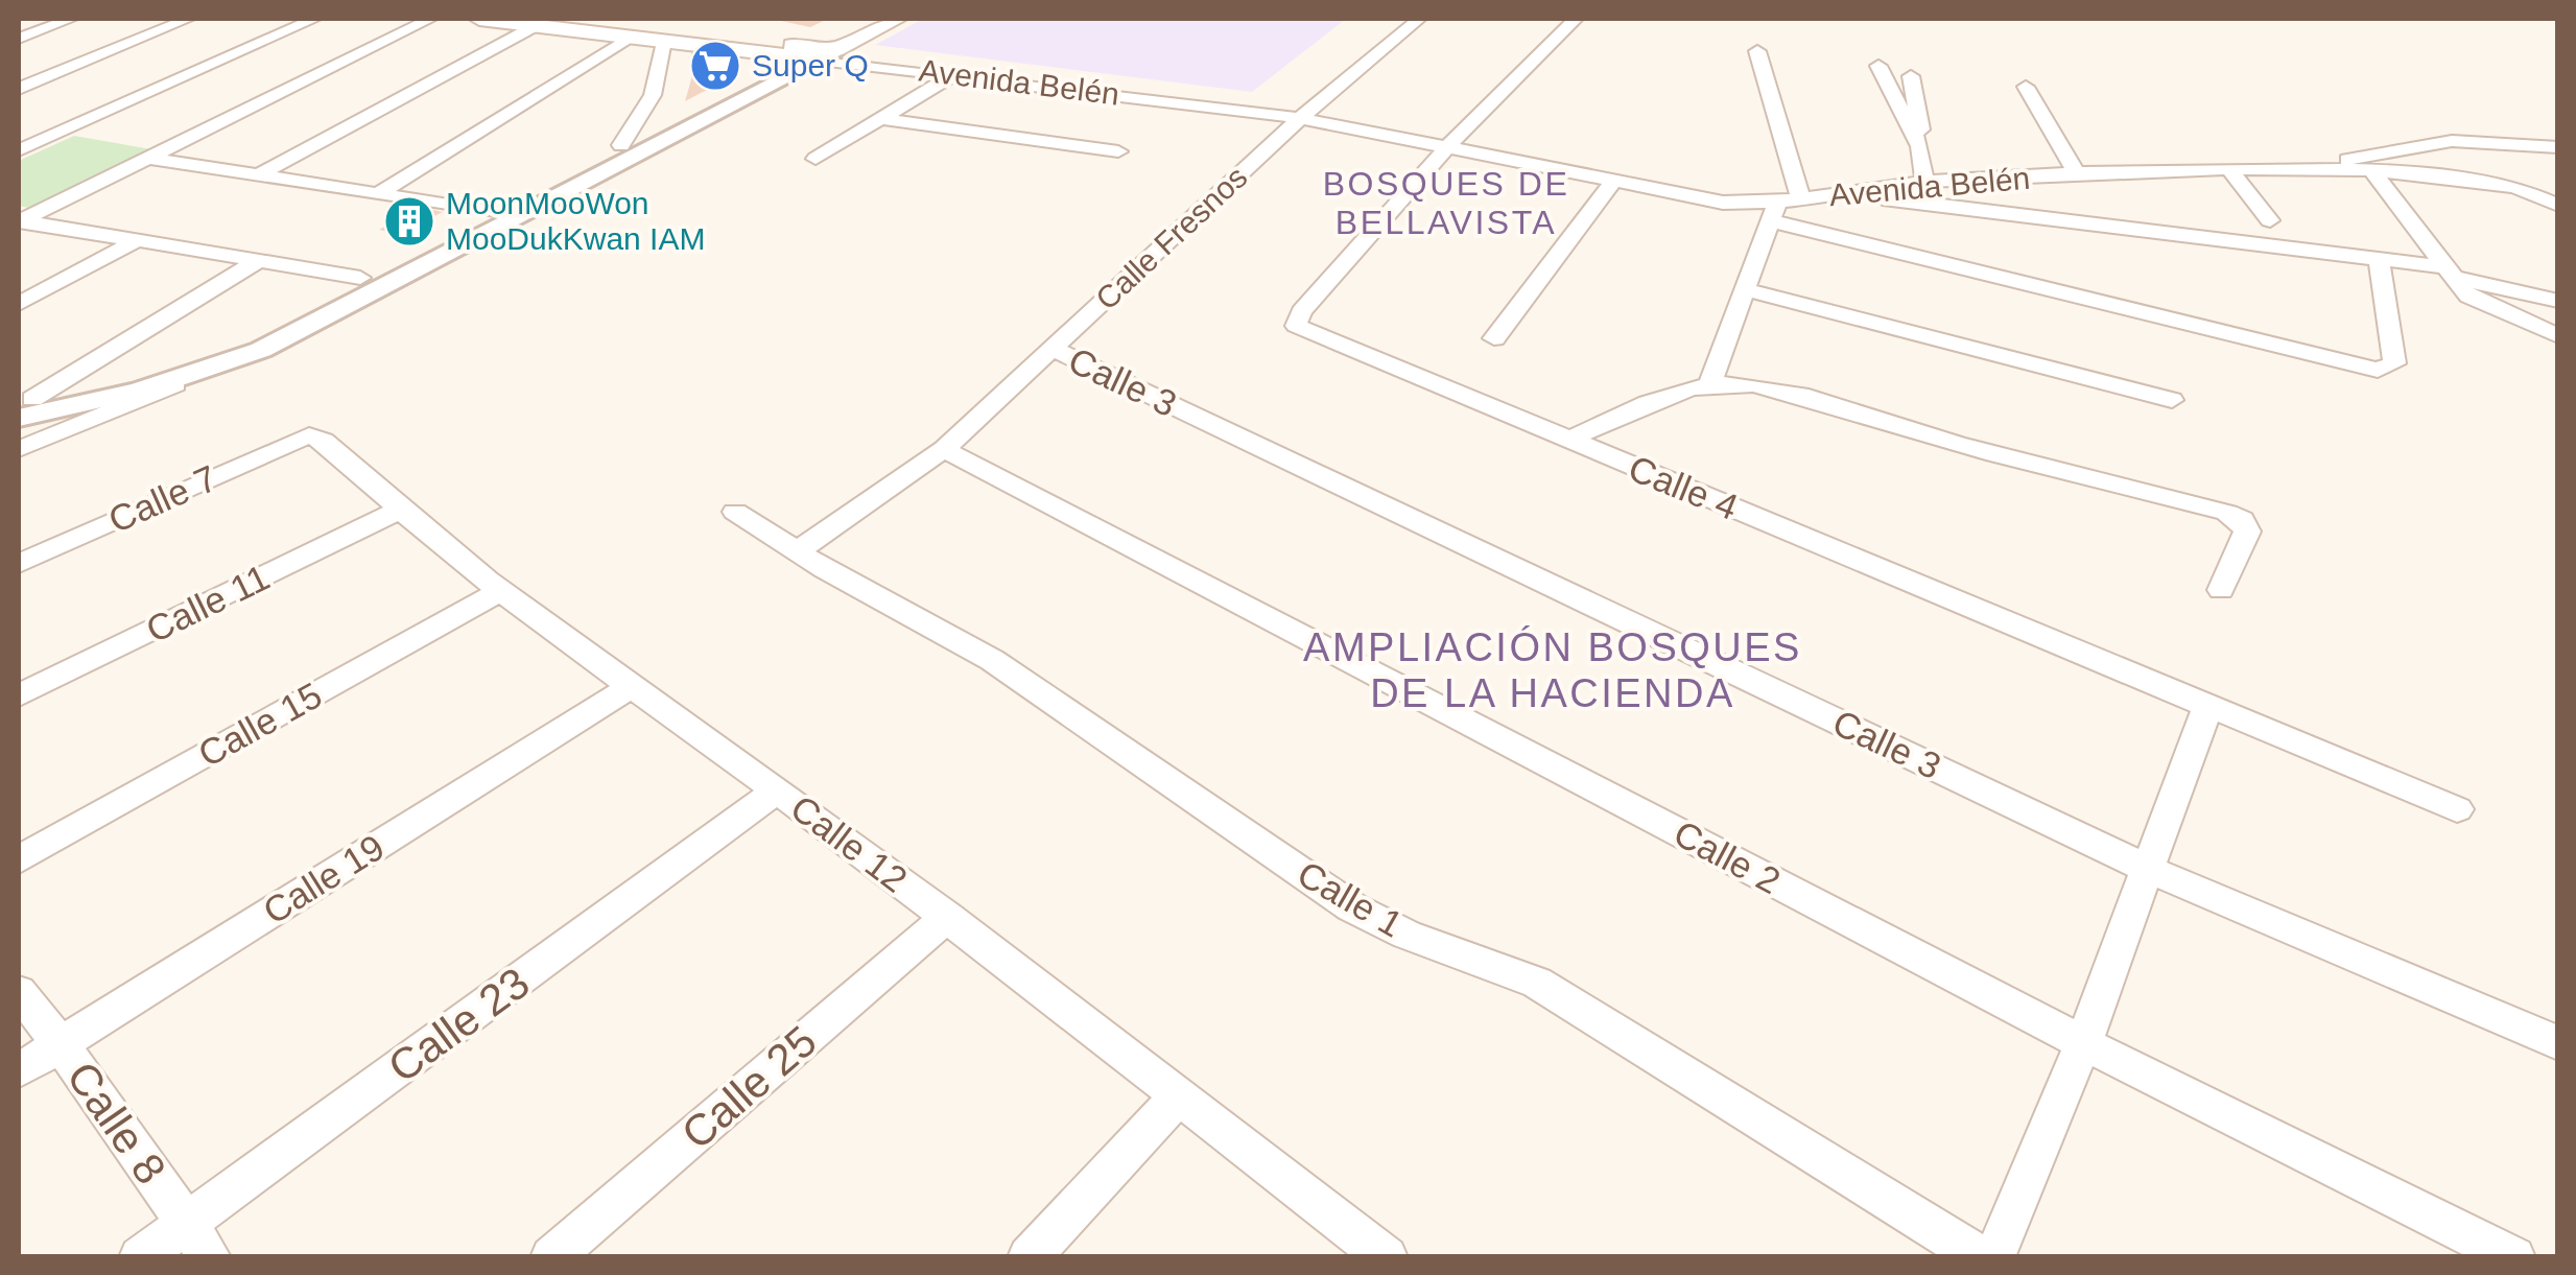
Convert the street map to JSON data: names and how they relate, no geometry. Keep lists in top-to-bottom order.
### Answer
{
  "streets": {
    "main road": ["Avenida Belén"],
    "street": [
      "Calle Fresnos",
      "Calle 3",
      "Calle 4",
      "Calle 7",
      "Calle 11",
      "Calle 15",
      "Calle 12",
      "Calle 2",
      "Calle 19",
      "Calle 1",
      "Calle 23",
      "Calle 25",
      "Calle 8"
    ]
  },
  "crossings": [
    ["Avenida Belén", "Calle Fresnos"],
    ["Avenida Belén", "Calle 4"],
    ["Calle Fresnos", "Calle 3"],
    ["Calle Fresnos", "Calle 2"],
    ["Calle Fresnos", "Calle 1"],
    ["Calle 7", "Calle 12"],
    ["Calle 11", "Calle 12"],
    ["Calle 15", "Calle 12"],
    ["Calle 12", "Calle 19"],
    ["Calle 12", "Calle 23"],
    ["Calle 12", "Calle 25"],
    ["Calle 19", "Calle 8"],
    ["Calle 23", "Calle 8"]
  ],
  "districts": ["BOSQUES DE BELLAVISTA", "AMPLIACIÓN BOSQUES DE LA HACIENDA"],
  "places": {
    "supermarket": ["Super Q"],
    "building": ["MoonMooWon MooDukKwan IAM"]
  }
}
